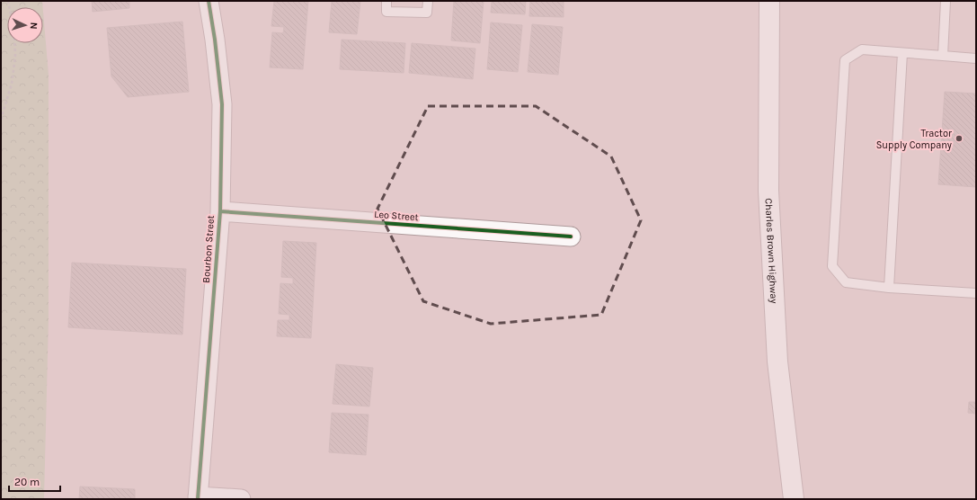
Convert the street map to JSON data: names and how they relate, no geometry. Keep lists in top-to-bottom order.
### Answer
{
  "streets": {
    "main road": ["Charles Brown Highway"],
    "street": ["Leo Street", "Bourbon Street"]
  },
  "crossings": [
    ["Leo Street", "Bourbon Street"]
  ],
  "places": ["Tractor Supply Company"],
  "scale_bar": "20 m",
  "north": "right"
}
